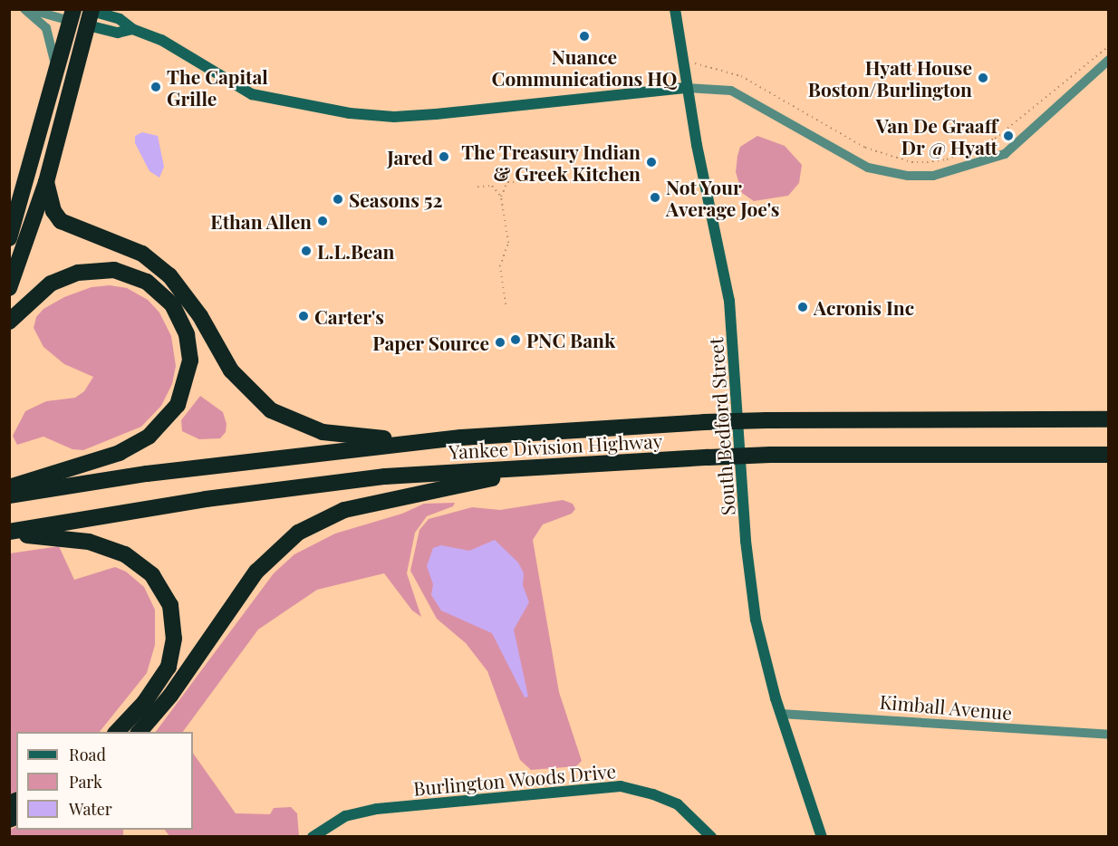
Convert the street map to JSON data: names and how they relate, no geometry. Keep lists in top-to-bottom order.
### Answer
{
  "streets": {
    "highway": ["Yankee Division Highway"],
    "main road": ["South Bedford Street", "Burlington Woods Drive"],
    "street": ["Kimball Avenue"]
  },
  "crossings": [
    ["South Bedford Street", "Kimball Avenue"]
  ],
  "places": [
    "Nuance Communications HQ",
    "Hyatt House Boston/Burlington",
    "The Capital Grille",
    "Van De Graaff Dr @ Hyatt",
    "Jared",
    "The Treasury Indian & Greek Kitchen",
    "Not Your Average Joe's",
    "Seasons 52",
    "Ethan Allen",
    "L.L.Bean",
    "Acronis Inc",
    "Carter's",
    "PNC Bank",
    "Paper Source"
  ],
  "legend": ["Road", "Park", "Water"]
}
